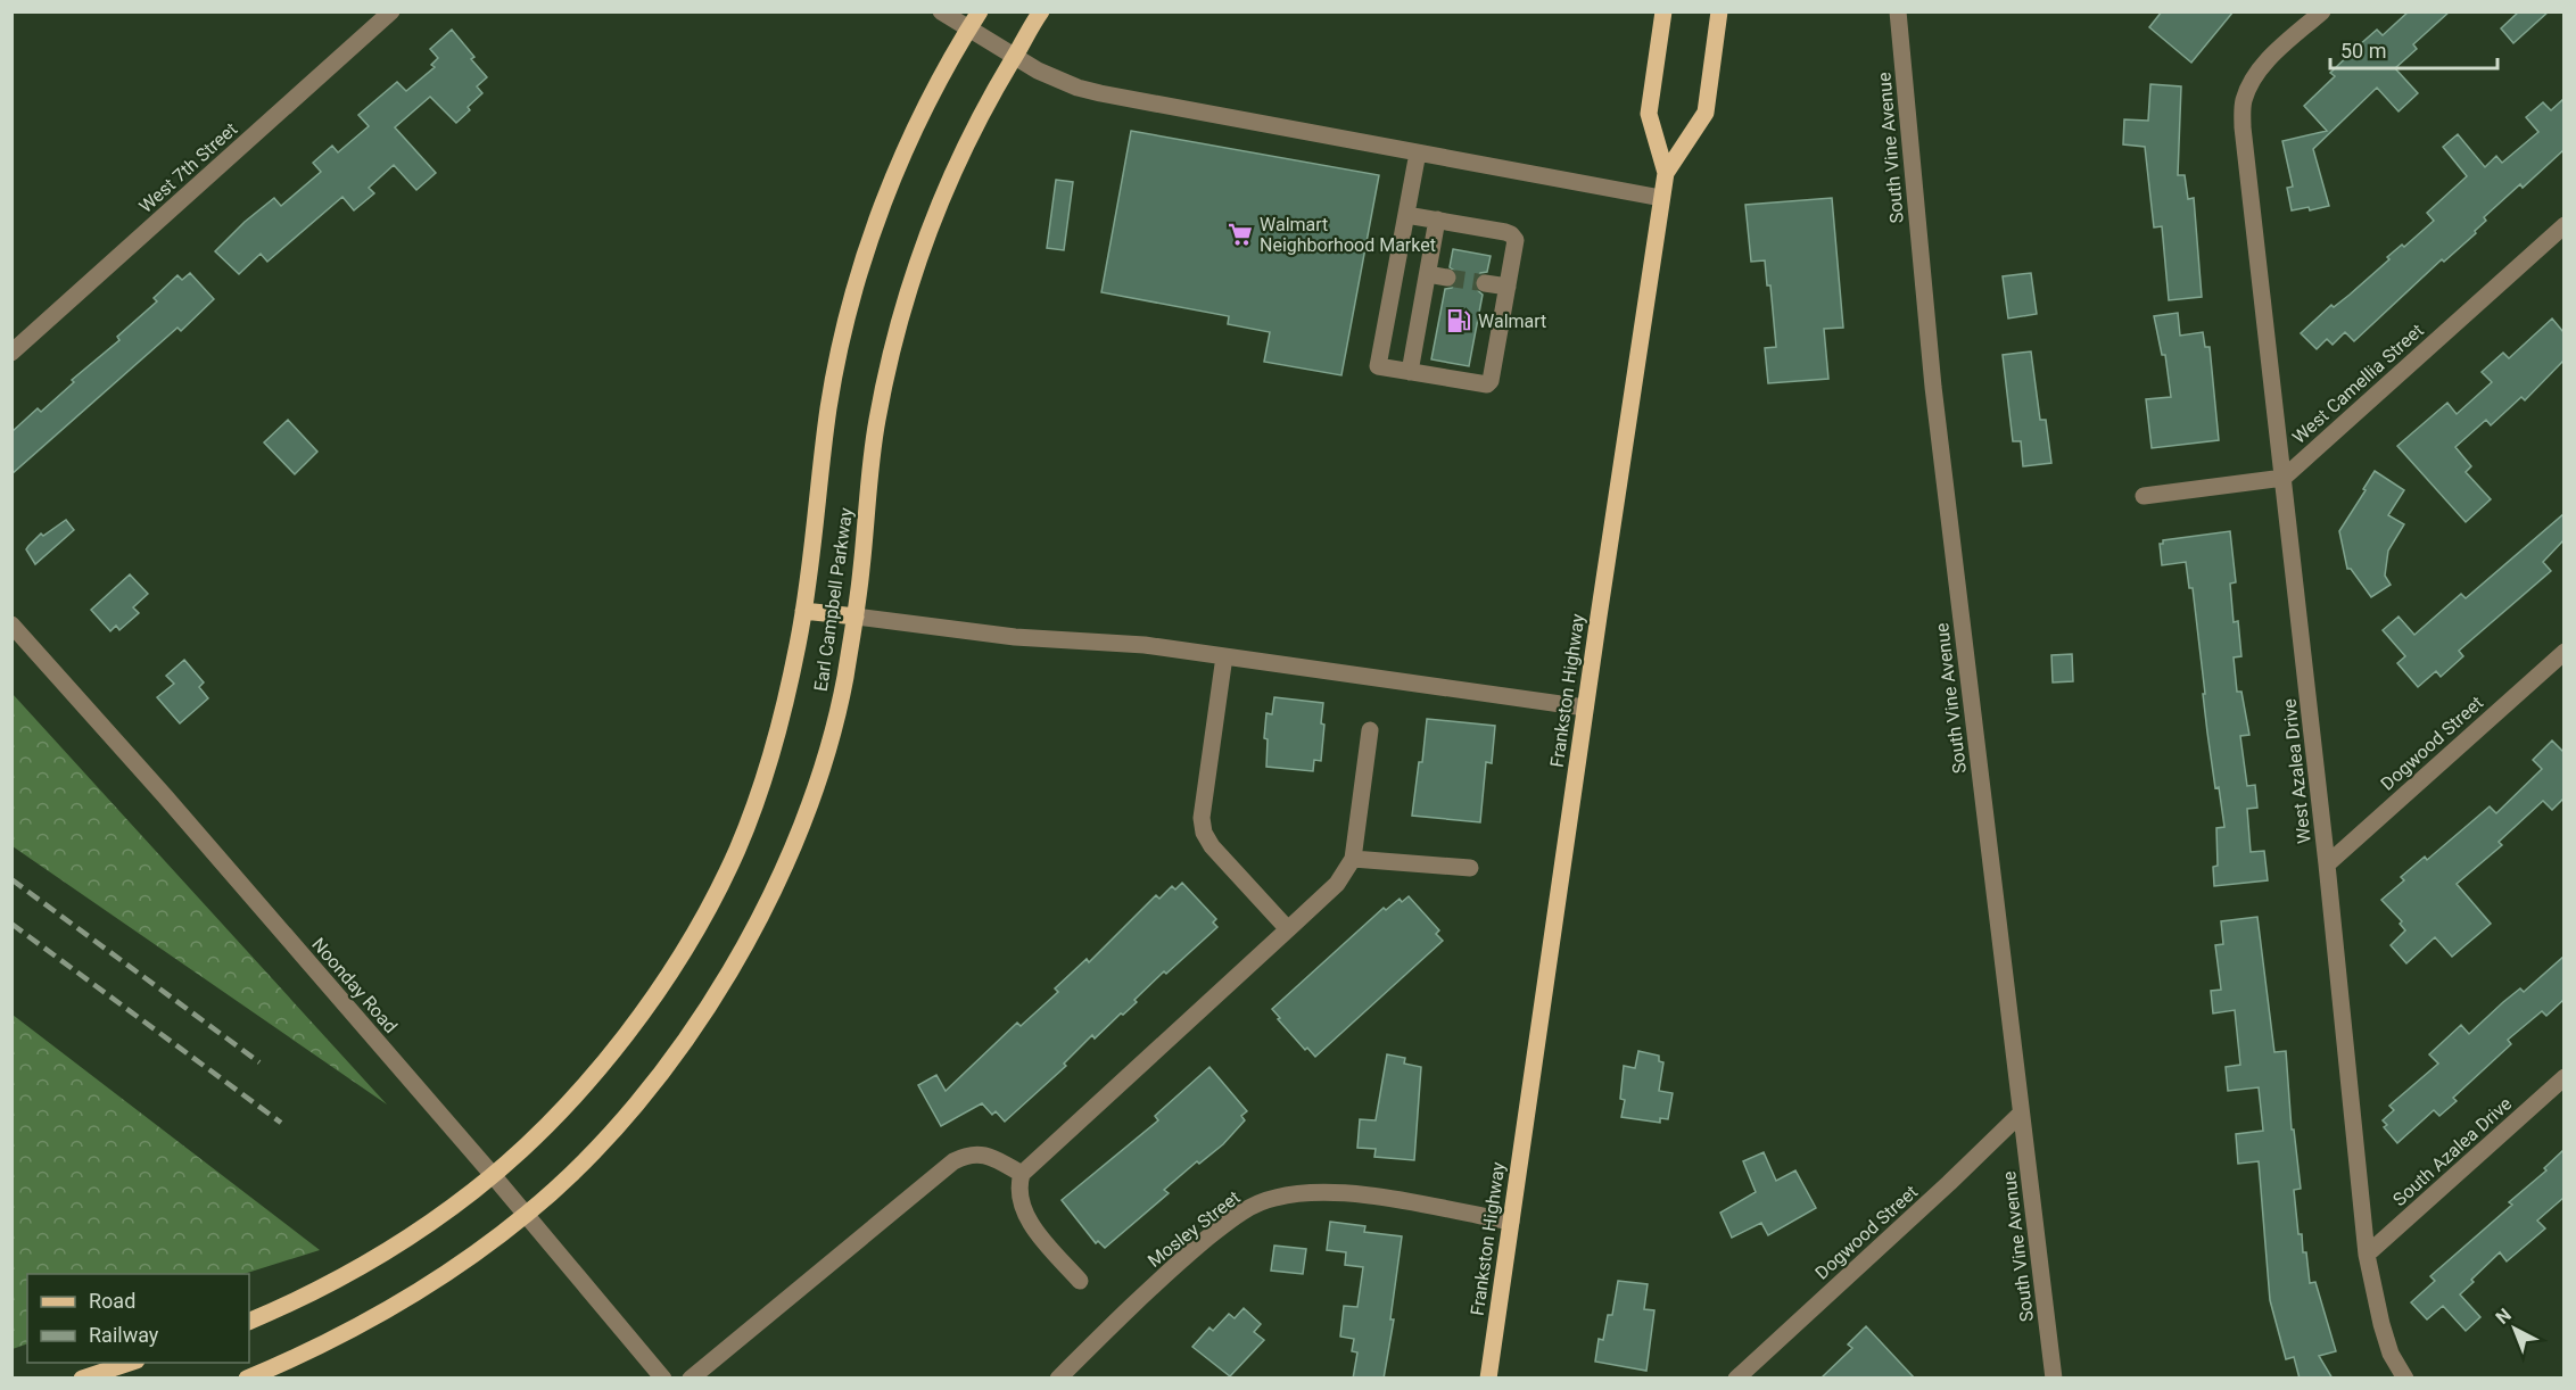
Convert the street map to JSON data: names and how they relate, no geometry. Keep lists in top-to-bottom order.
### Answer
{
  "streets": {
    "main road": ["Earl Campbell Parkway", "Frankston Highway"],
    "street": [
      "South Vine Avenue",
      "West 7th Street",
      "West Camellia Street",
      "Dogwood Street",
      "West Azalea Drive",
      "Noonday Road",
      "South Azalea Drive",
      "Mosley Street"
    ]
  },
  "crossings": [
    ["South Vine Avenue", "Dogwood Street"],
    ["West Camellia Street", "West Azalea Drive"],
    ["Earl Campbell Parkway", "Noonday Road"],
    ["Frankston Highway", "Mosley Street"],
    ["Dogwood Street", "West Azalea Drive"],
    ["West Azalea Drive", "South Azalea Drive"]
  ],
  "places": {
    "supermarket": ["Walmart Neighborhood Market"],
    "fuel station": ["Walmart"]
  },
  "legend": ["Road", "Railway"],
  "scale_bar": "50 m",
  "north": "top left"
}
